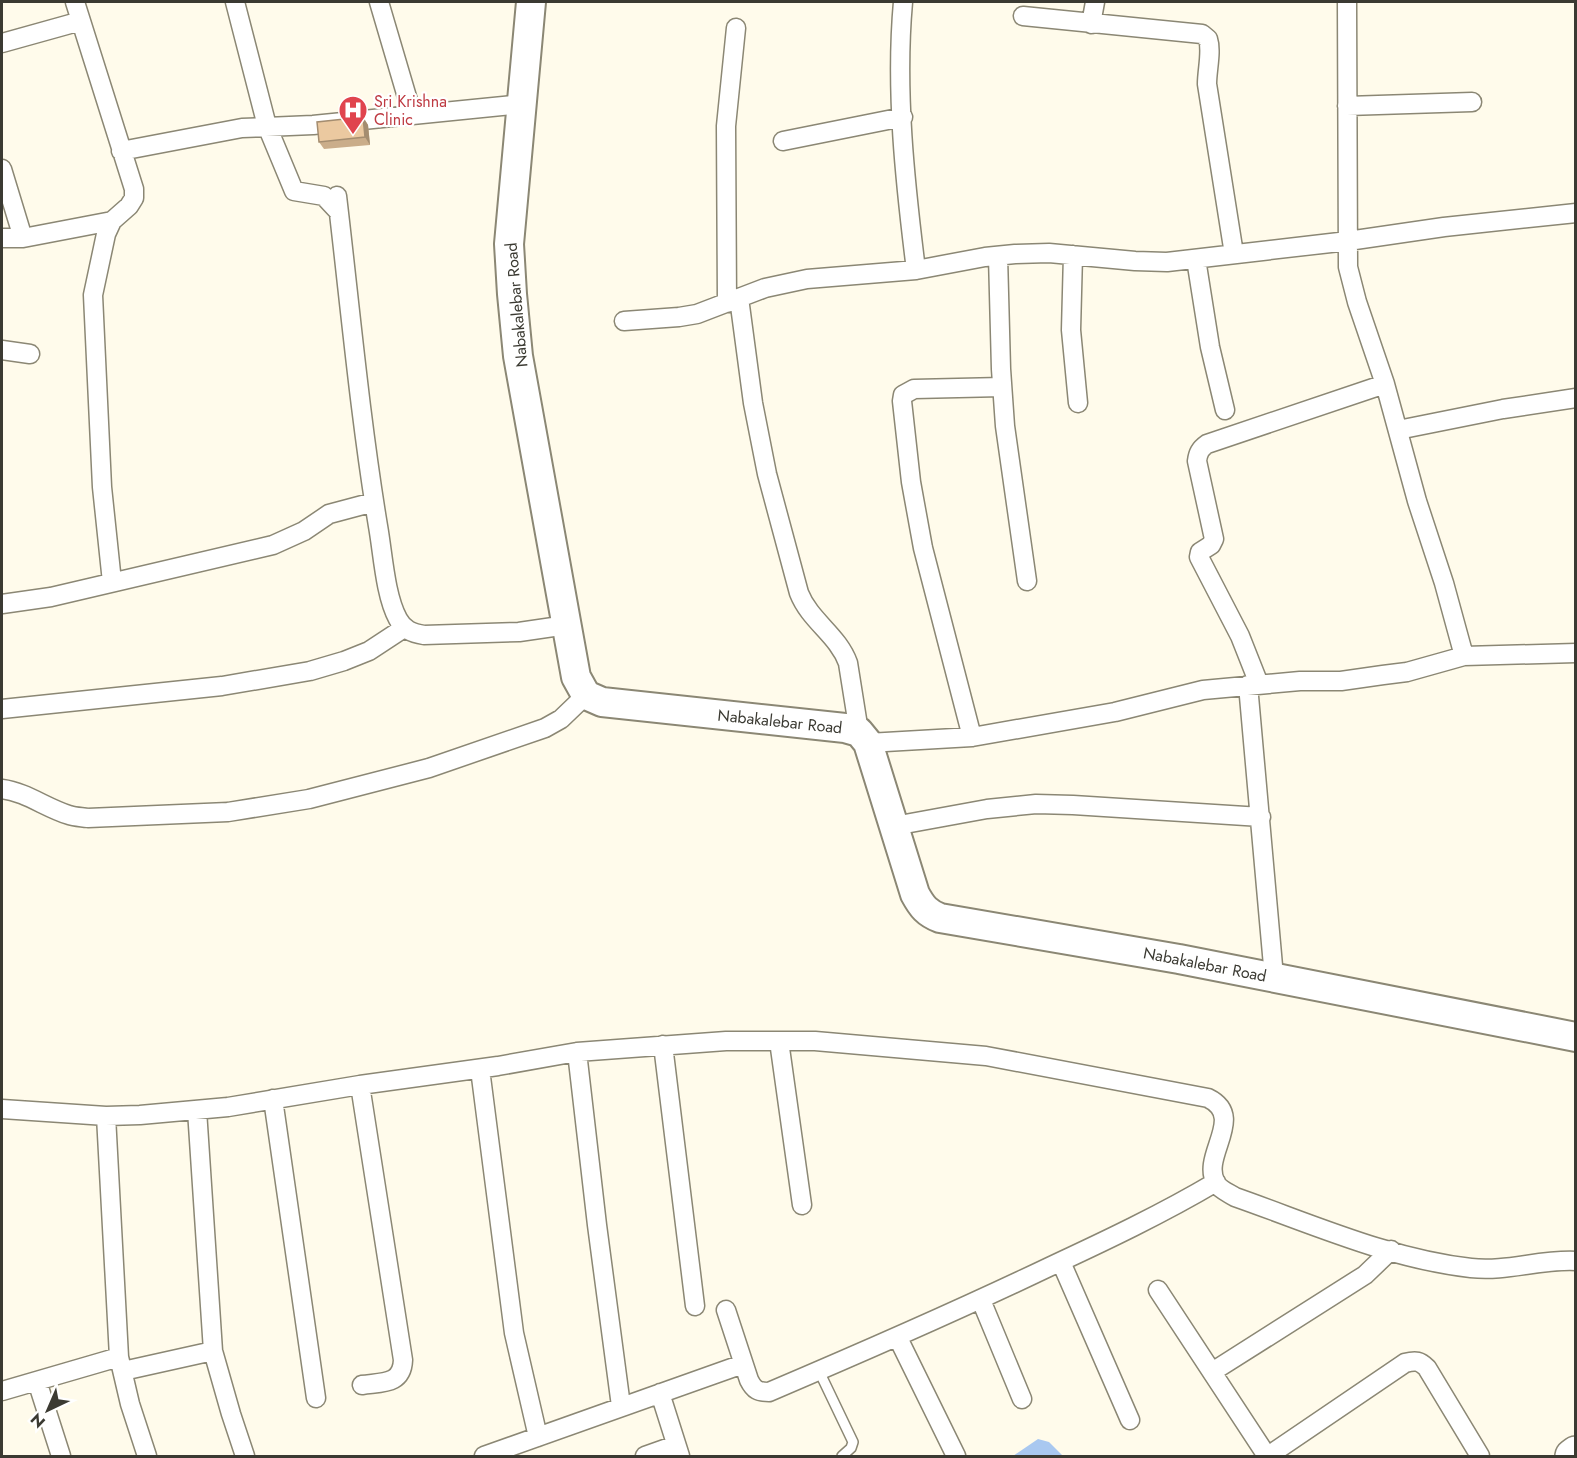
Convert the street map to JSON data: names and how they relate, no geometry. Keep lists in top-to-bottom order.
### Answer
{
  "streets": {
    "main road": ["Nabakalebar Road"]
  },
  "places": {
    "hospital": ["Sri Krishna Clinic"]
  },
  "north": "bottom left"
}
